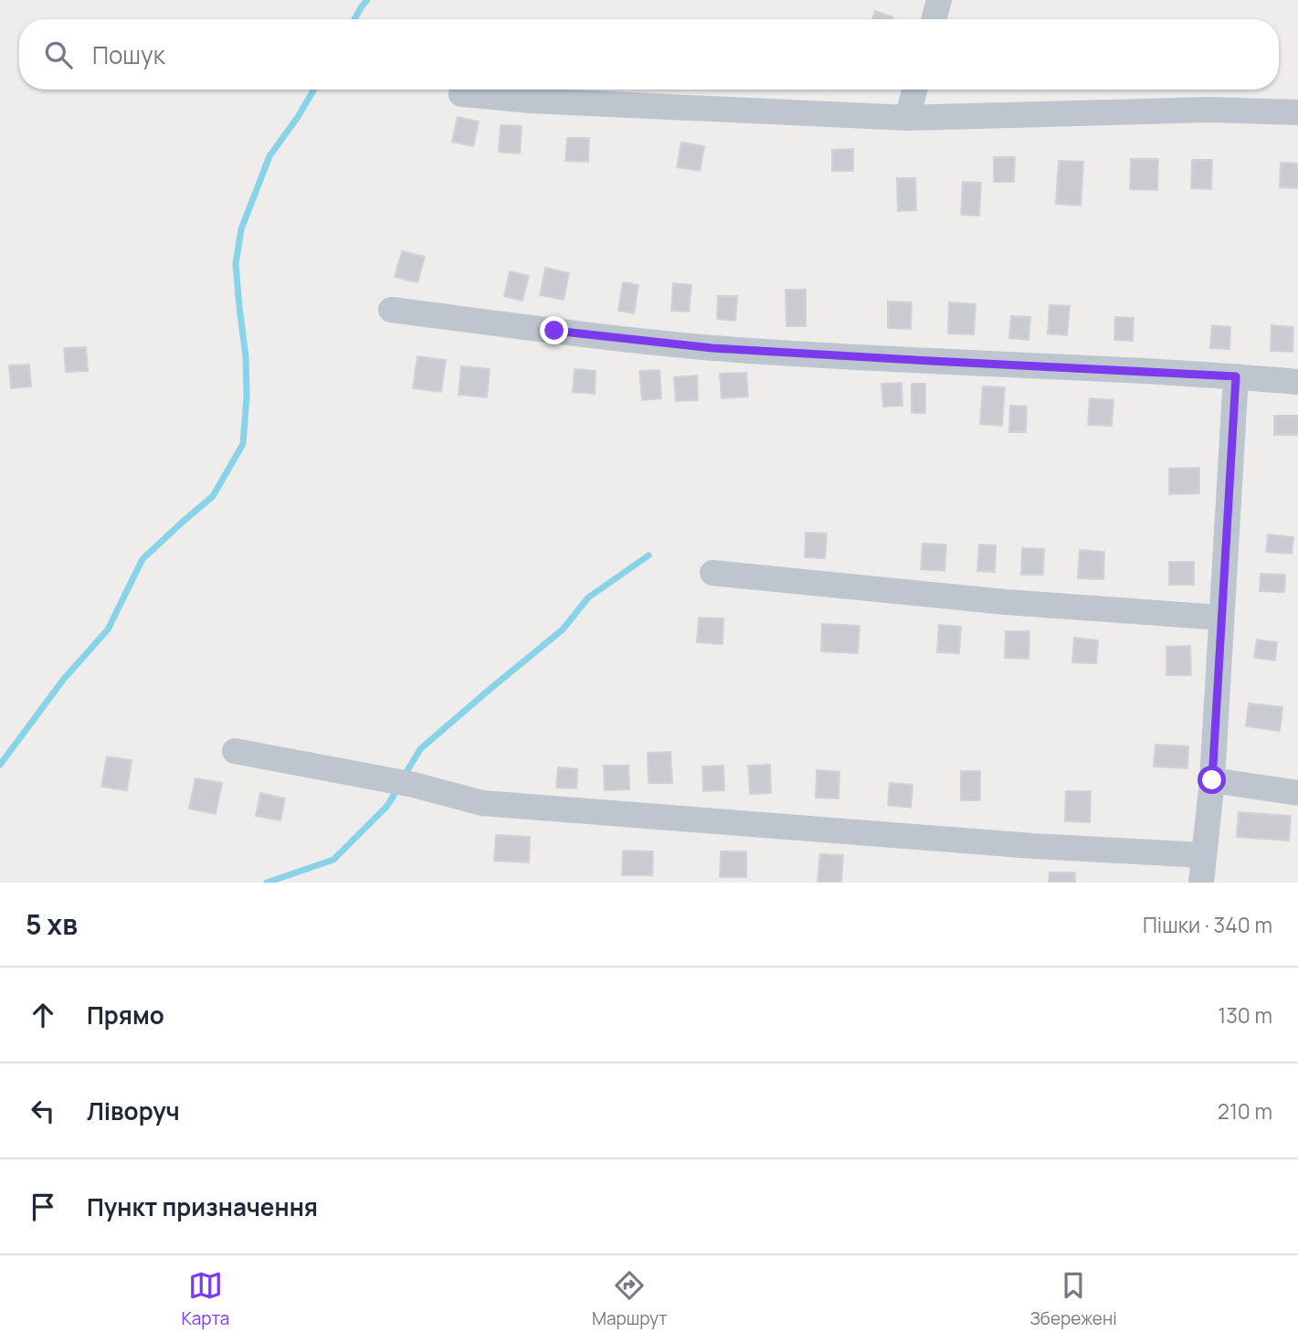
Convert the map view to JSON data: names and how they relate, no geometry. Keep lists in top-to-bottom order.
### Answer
{
  "page": {
    "search": "Пошук",
    "heading": ["5 хв", "Пішки · 340 m"],
    "list": [
      ["Прямо", "130 m"],
      ["Ліворуч", "210 m"],
      "Пункт призначення"
    ],
    "nav": ["Карта", "Маршрут", "Збережені"]
  }
}
